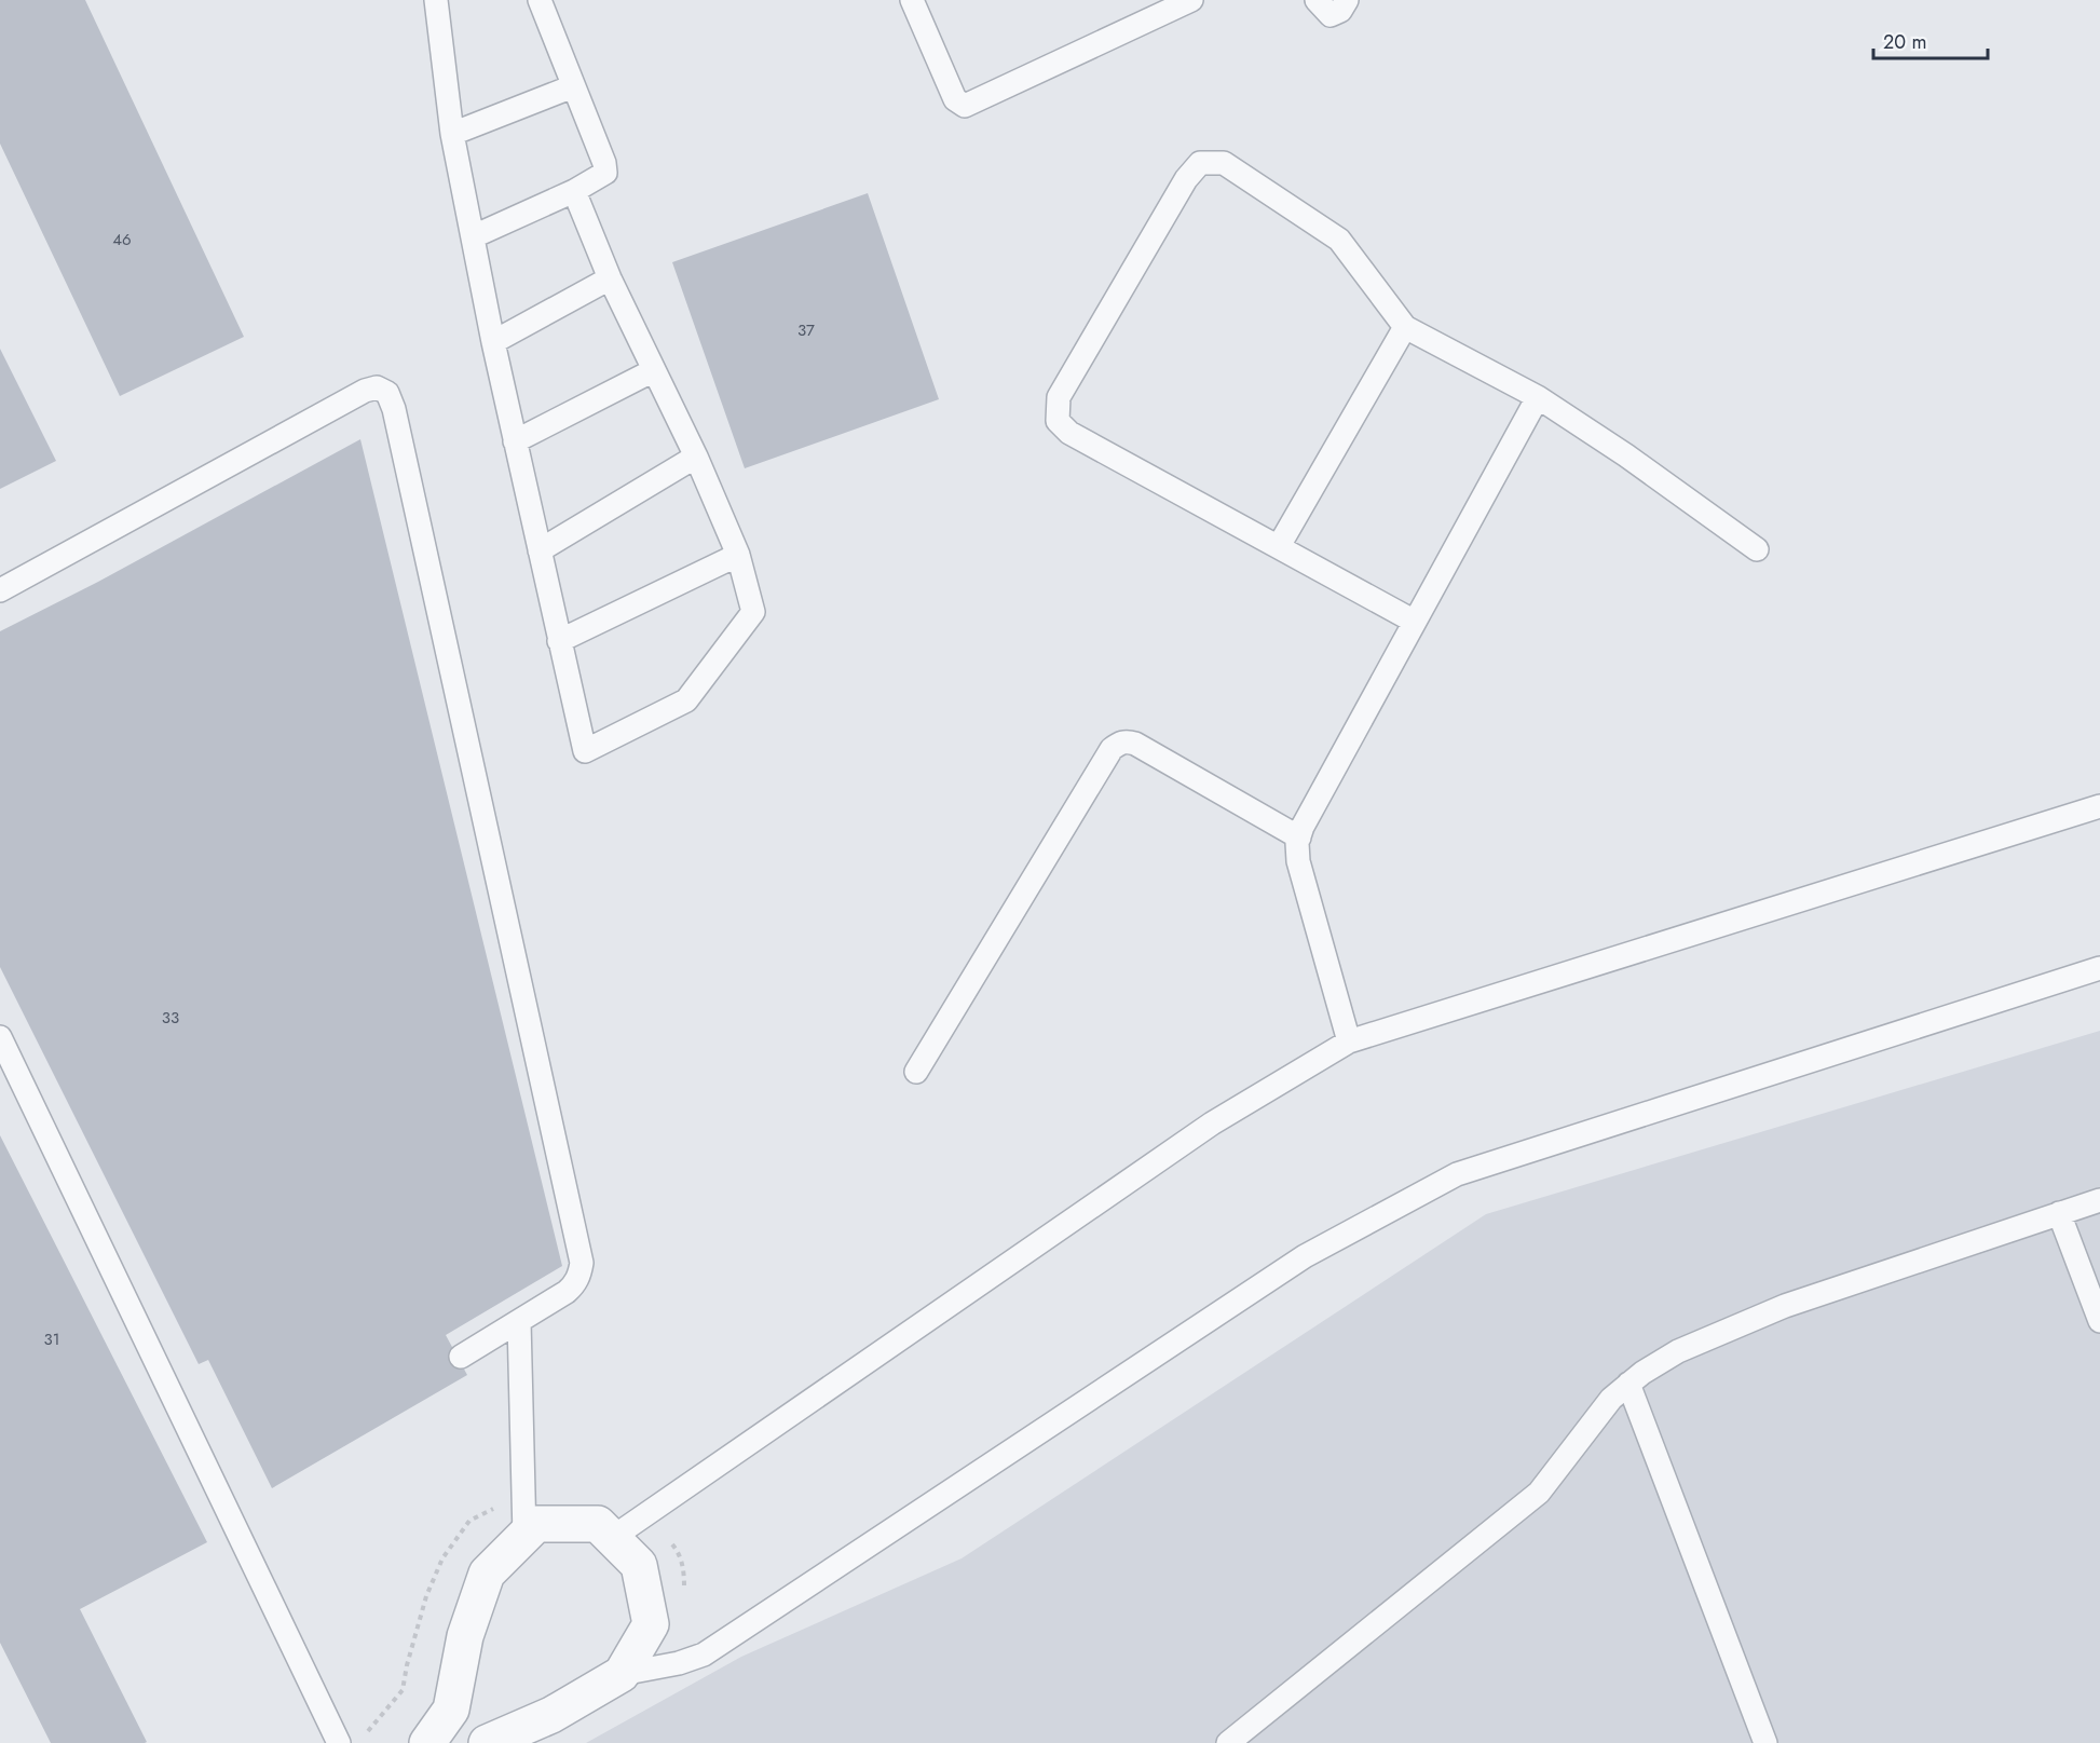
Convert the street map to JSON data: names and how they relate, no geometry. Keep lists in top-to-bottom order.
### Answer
{
  "house_numbers": [
    "46",
    "37",
    "33",
    "31"
  ],
  "scale_bar": "20 m"
}
